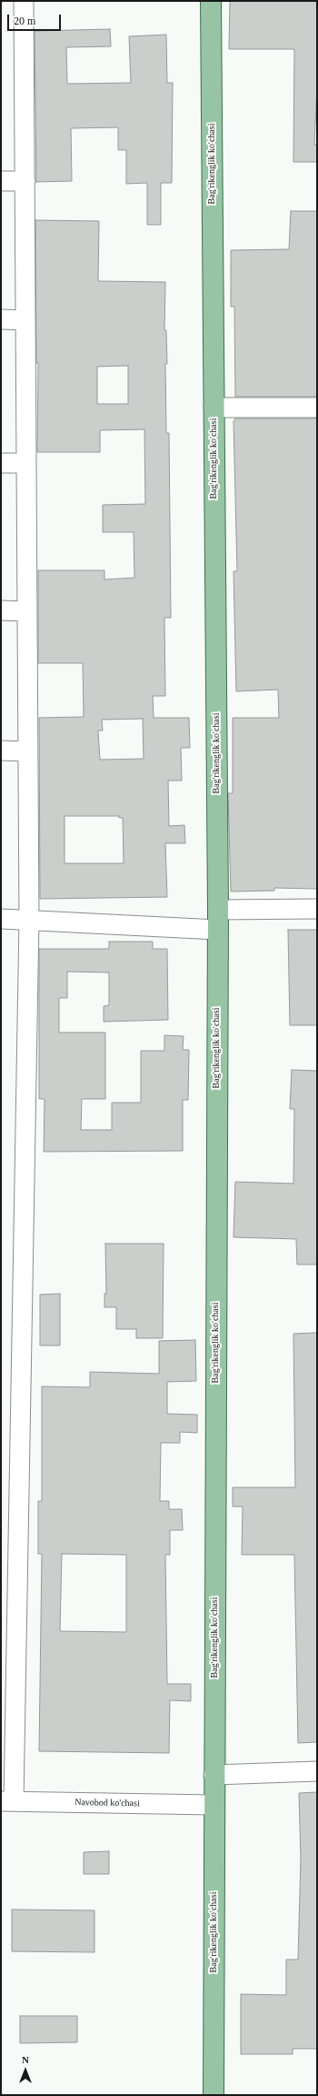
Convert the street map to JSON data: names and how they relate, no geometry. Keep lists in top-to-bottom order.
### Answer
{
  "streets": {
    "main road": ["Bag'rikenglik ko'chasi"],
    "street": ["Navobod ko'chasi"]
  },
  "crossings": [
    ["Bag'rikenglik ko'chasi", "Navobod ko'chasi"]
  ],
  "scale_bar": "20 m",
  "north": "top"
}
